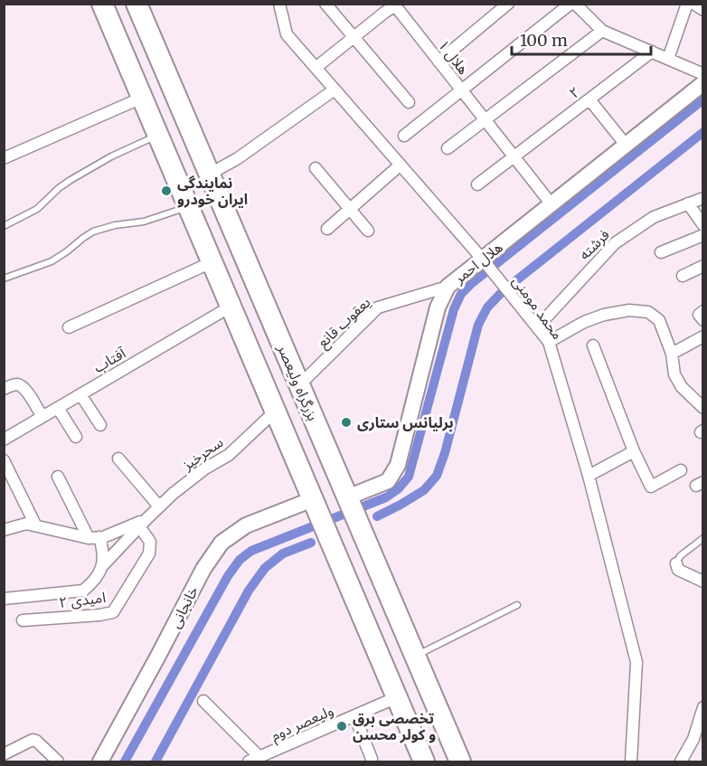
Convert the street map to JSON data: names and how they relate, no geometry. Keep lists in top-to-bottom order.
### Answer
{
  "streets": {
    "highway": ["بزرگراه ولیعصر"],
    "main road": ["هلال احمر", "خانجانی"],
    "street": [
      "هلال ۱",
      "۲",
      "فرشته",
      "محمد مومنی",
      "یعقوب قانع",
      "آفتاب",
      "سحرخیز",
      "امیدی ۲",
      "ولیعصر دوم"
    ]
  },
  "crossings": [
    ["هلال ۱", "۲"],
    ["هلال ۱", "هلال احمر"],
    ["هلال ۱", "محمد مومنی"],
    ["فرشته", "محمد مومنی"],
    ["هلال احمر", "محمد مومنی"],
    ["هلال احمر", "یعقوب قانع"],
    ["هلال احمر", "بزرگراه ولیعصر"],
    ["یعقوب قانع", "بزرگراه ولیعصر"],
    ["سحرخیز", "امیدی ۲"]
  ],
  "places": ["نمایندگی ایران خودرو", "برلیانس ستاری", "تخصصی برق و کولر محسن"],
  "scale_bar": "100 m"
}
